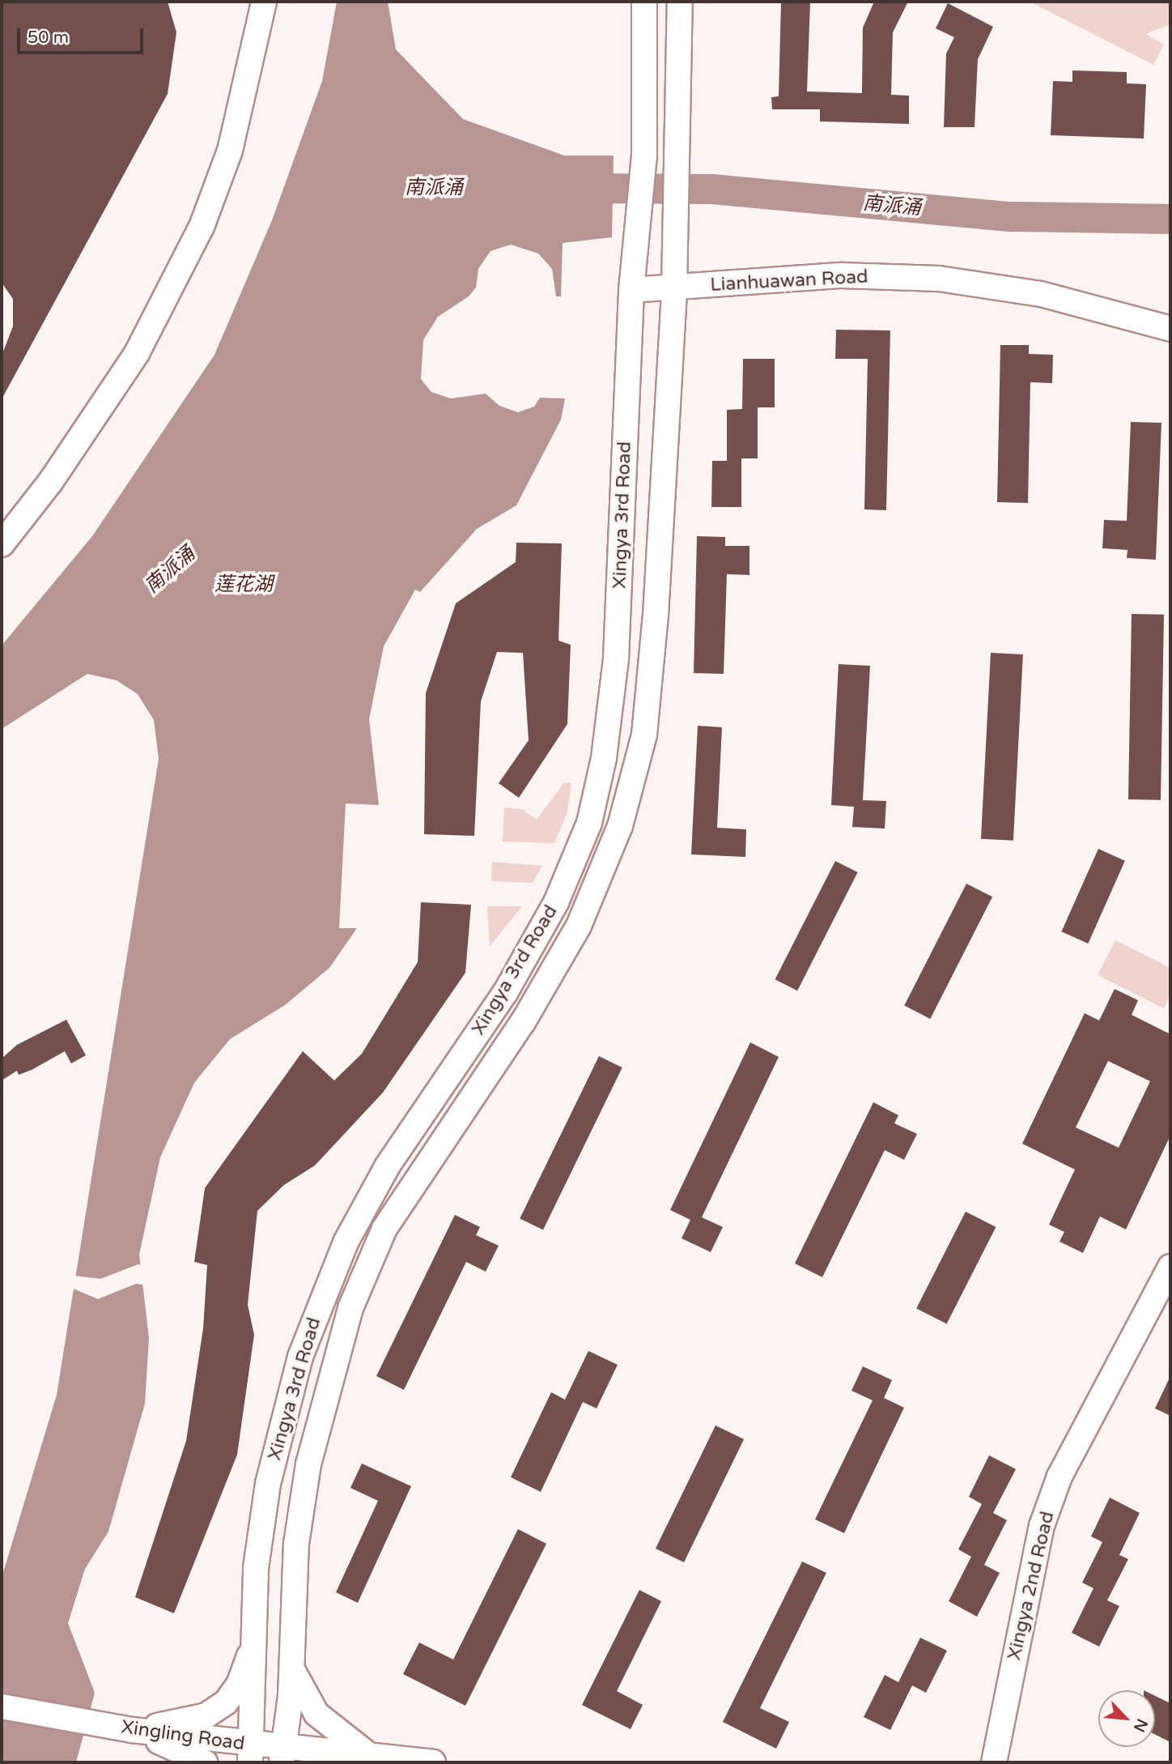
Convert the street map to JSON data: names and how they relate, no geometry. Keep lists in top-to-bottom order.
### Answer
{
  "streets": {
    "street": [
      "Lianhuawan Road",
      "Xingya 3rd Road",
      "Xingya 2nd Road",
      "Xingling Road"
    ]
  },
  "crossings": [
    ["Lianhuawan Road", "Xingya 3rd Road"],
    ["Xingya 3rd Road", "Xingling Road"]
  ],
  "water": ["南派涌", "莲花湖"],
  "scale_bar": "50 m",
  "north": "bottom right"
}
